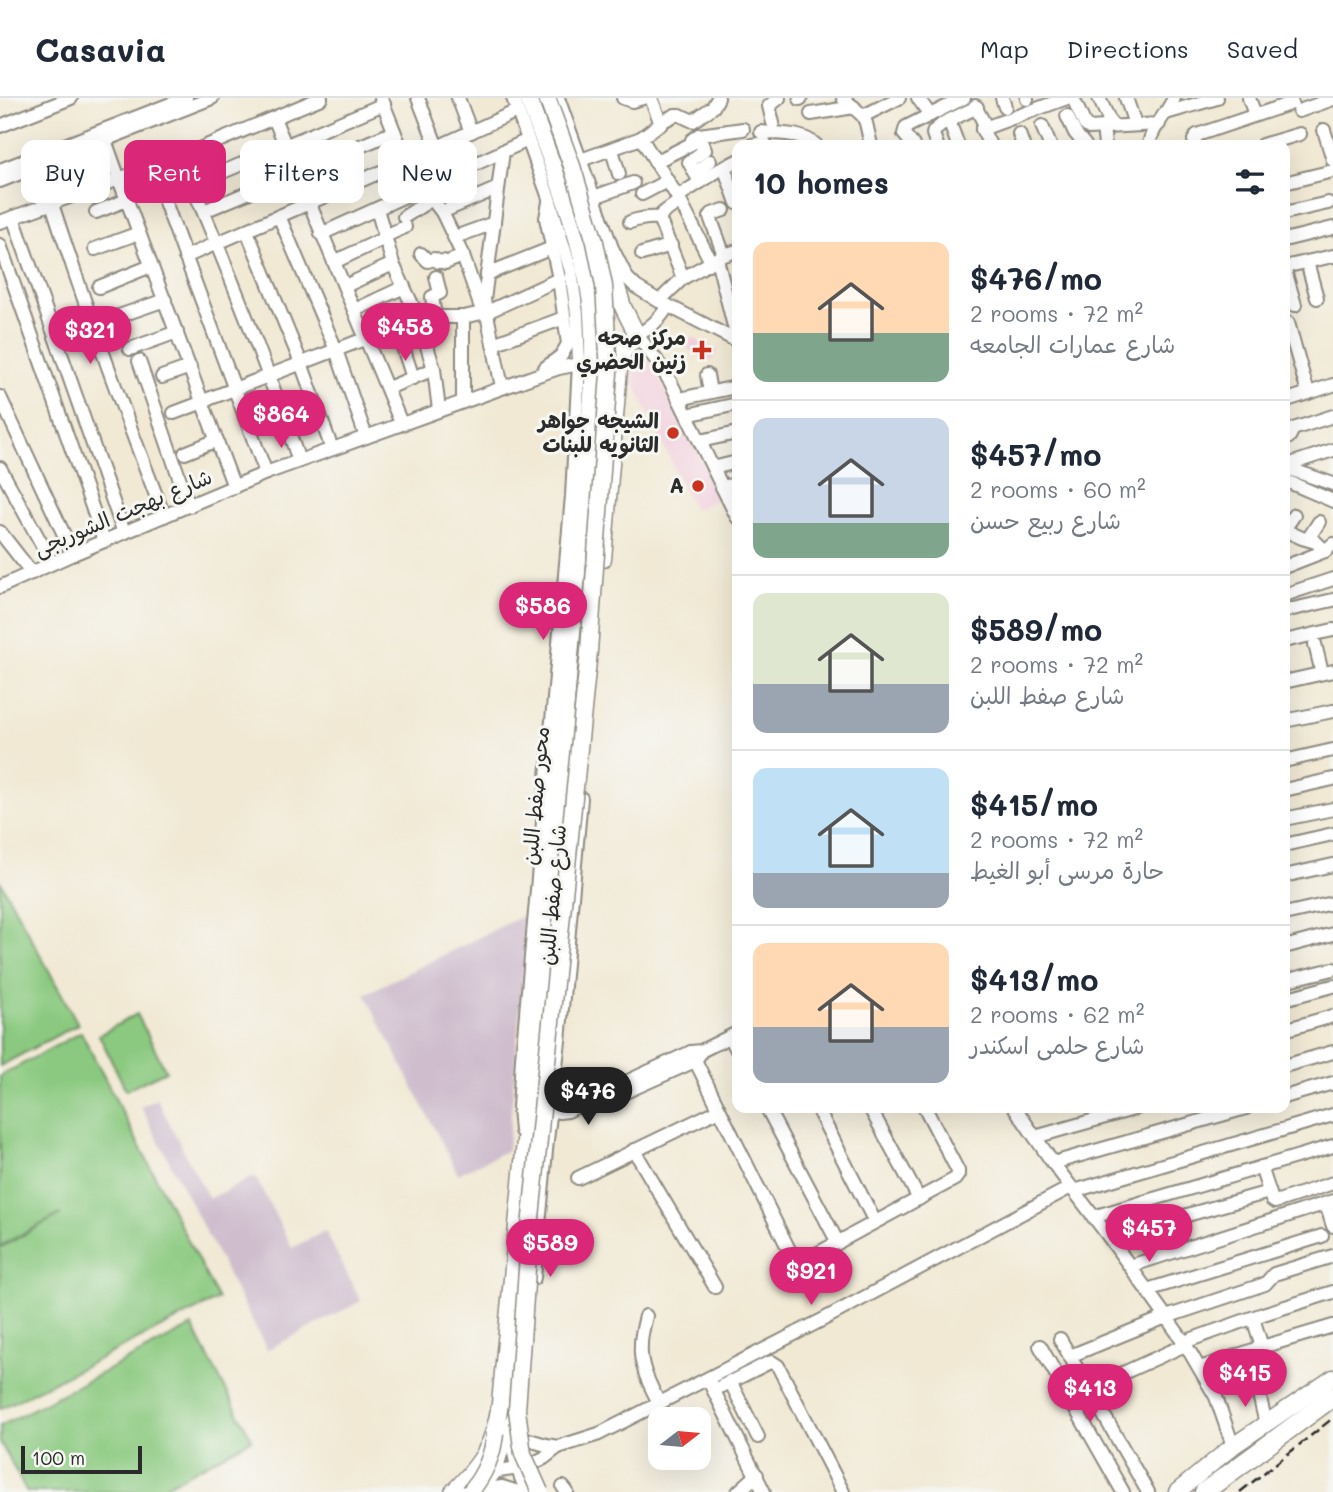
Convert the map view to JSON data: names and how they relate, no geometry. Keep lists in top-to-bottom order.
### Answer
{
  "streets": {
    "main road": ["محور صفط اللبن"],
    "street": ["شارع بهجت الشوربجى", "شارع صفط اللبن"]
  },
  "places": {
    "health": ["مركز صحه زنين الحضري"],
    "other": ["الشيجه جواهر الثانويه للبنات", "A"]
  },
  "scale_bar": "100 m",
  "north": "right",
  "page": {
    "header": "Casavia",
    "nav": ["Map", "Directions", "Saved"],
    "chip": [
      "Buy",
      "Rent",
      "Filters",
      "New"
    ],
    "heading": "10 homes",
    "list": [
      {
        "name": "$476/mo",
        "note": "2 rooms · 72 m² · شارع عمارات الجامعه"
      },
      {
        "name": "$457/mo",
        "note": "2 rooms · 60 m² · شارع ربيع حسن"
      },
      {
        "name": "$589/mo",
        "note": "2 rooms · 72 m² · شارع صفط اللبن"
      },
      {
        "name": "$415/mo",
        "note": "2 rooms · 72 m² · حارة مرسى أبو الغيط"
      },
      {
        "name": "$413/mo",
        "note": "2 rooms · 62 m² · شارع حلمى اسكندر"
      }
    ],
    "price": [
      "$458",
      "$321",
      "$864",
      "$586",
      "$476",
      "$457",
      "$589",
      "$921",
      "$415",
      "$413"
    ],
    "scale": "100 m"
  }
}
